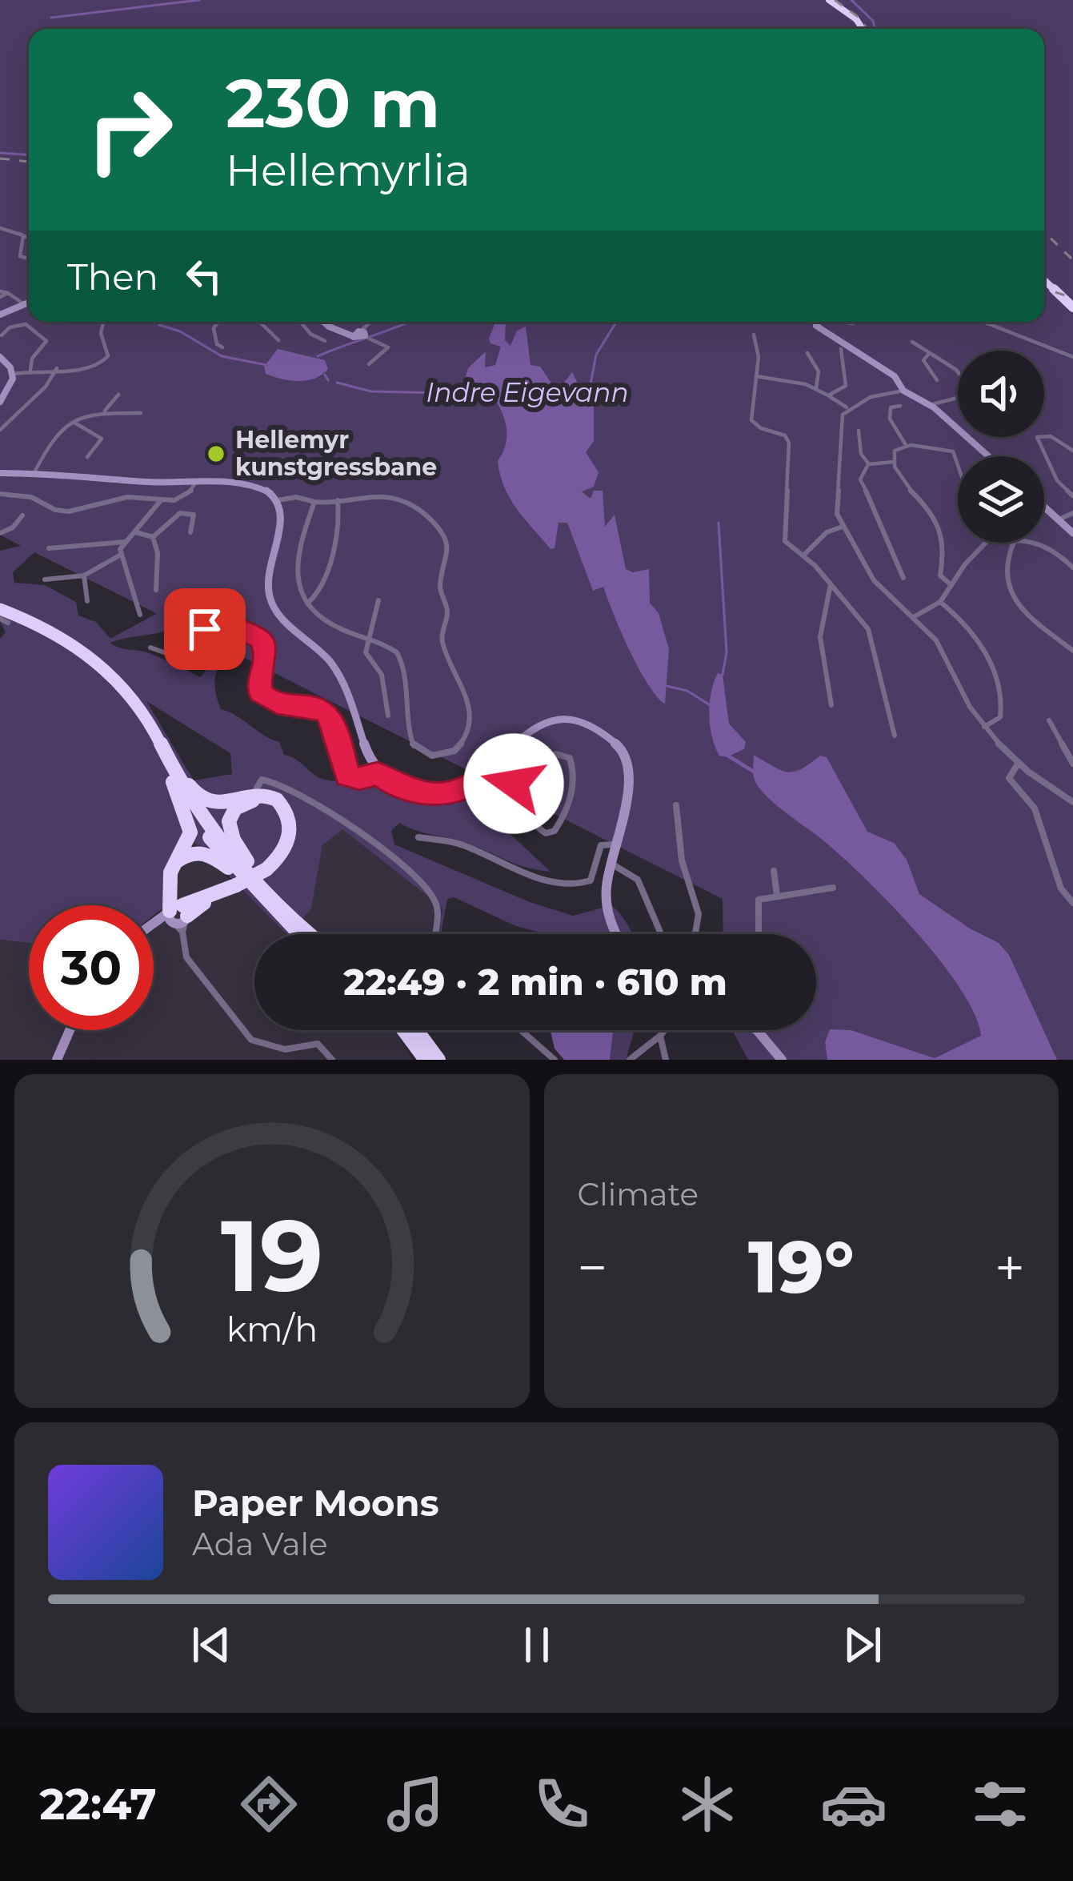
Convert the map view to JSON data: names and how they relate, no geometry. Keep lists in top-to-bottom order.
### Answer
{
  "water": ["Indre Eigevann"],
  "places": ["Hellemyr kunstgressbane"],
  "page": {
    "turn": ["230 m", "Hellemyrlia"],
    "then": "Then",
    "limit": "30",
    "trip": "22:49 · 2 min · 610 m",
    "tile": "Climate",
    "heat": ["−", "19°", "+"],
    "song": ["Paper Moons", "Ada Vale"],
    "tabs": "22:47",
    "gauge": ["19", "km/h"]
  }
}
